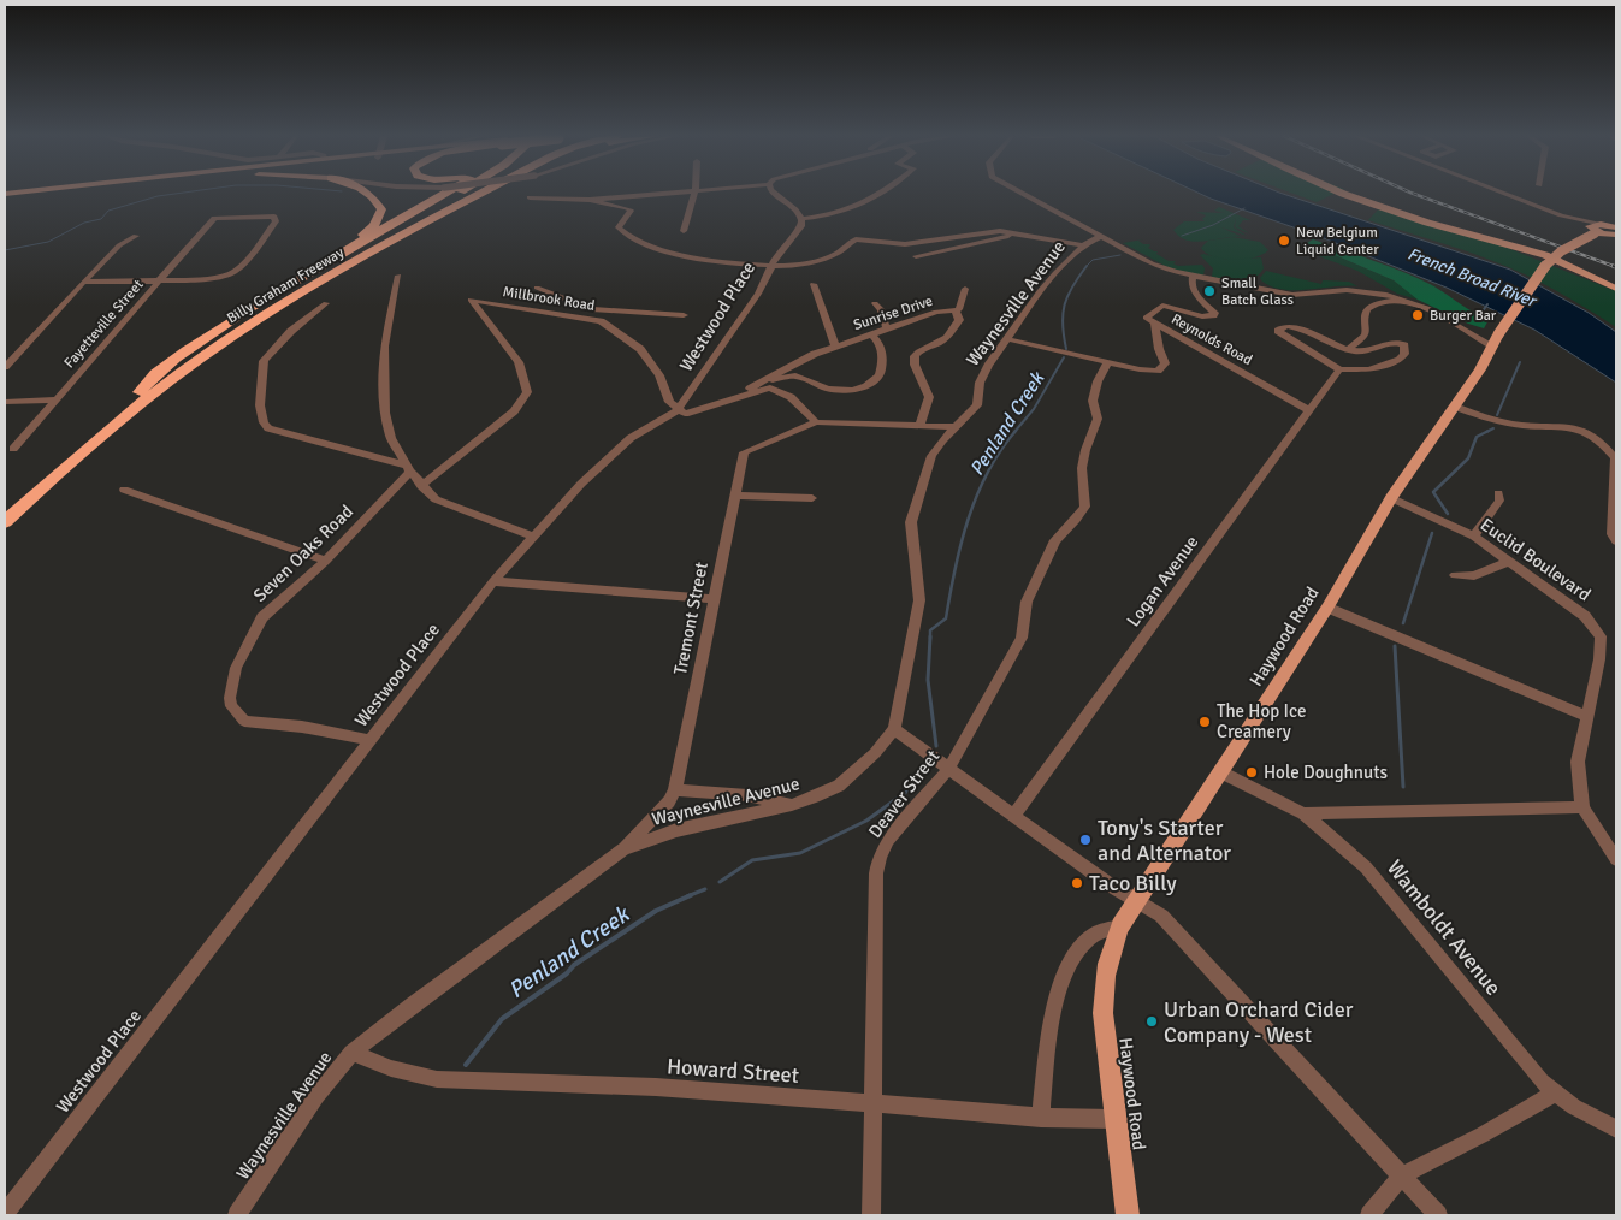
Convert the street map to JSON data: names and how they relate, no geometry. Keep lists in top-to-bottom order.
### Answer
{
  "streets": {
    "highway": ["Billy Graham Freeway"],
    "main road": ["Haywood Road"],
    "street": [
      "Millbrook Road",
      "Waynesville Avenue",
      "Sunrise Drive",
      "Westwood Place",
      "Fayetteville Street",
      "Reynolds Road",
      "Seven Oaks Road",
      "Euclid Boulevard",
      "Logan Avenue",
      "Tremont Street",
      "Deaver Street",
      "Wamboldt Avenue",
      "Howard Street"
    ]
  },
  "crossings": [
    ["Millbrook Road", "Westwood Place"],
    ["Waynesville Avenue", "Reynolds Road"],
    ["Waynesville Avenue", "Tremont Street"],
    ["Waynesville Avenue", "Howard Street"],
    ["Westwood Place", "Seven Oaks Road"],
    ["Reynolds Road", "Logan Avenue"],
    ["Reynolds Road", "Deaver Street"],
    ["Euclid Boulevard", "Haywood Road"],
    ["Haywood Road", "Wamboldt Avenue"],
    ["Haywood Road", "Howard Street"],
    ["Deaver Street", "Howard Street"]
  ],
  "water": ["French Broad River", "Penland Creek"],
  "places": [
    "New Belgium Liquid Center",
    "Small Batch Glass",
    "Burger Bar",
    "The Hop Ice Creamery",
    "Hole Doughnuts",
    "Tony's Starter and Alternator",
    "Taco Billy",
    "Urban Orchard Cider Company - West"
  ]
}
